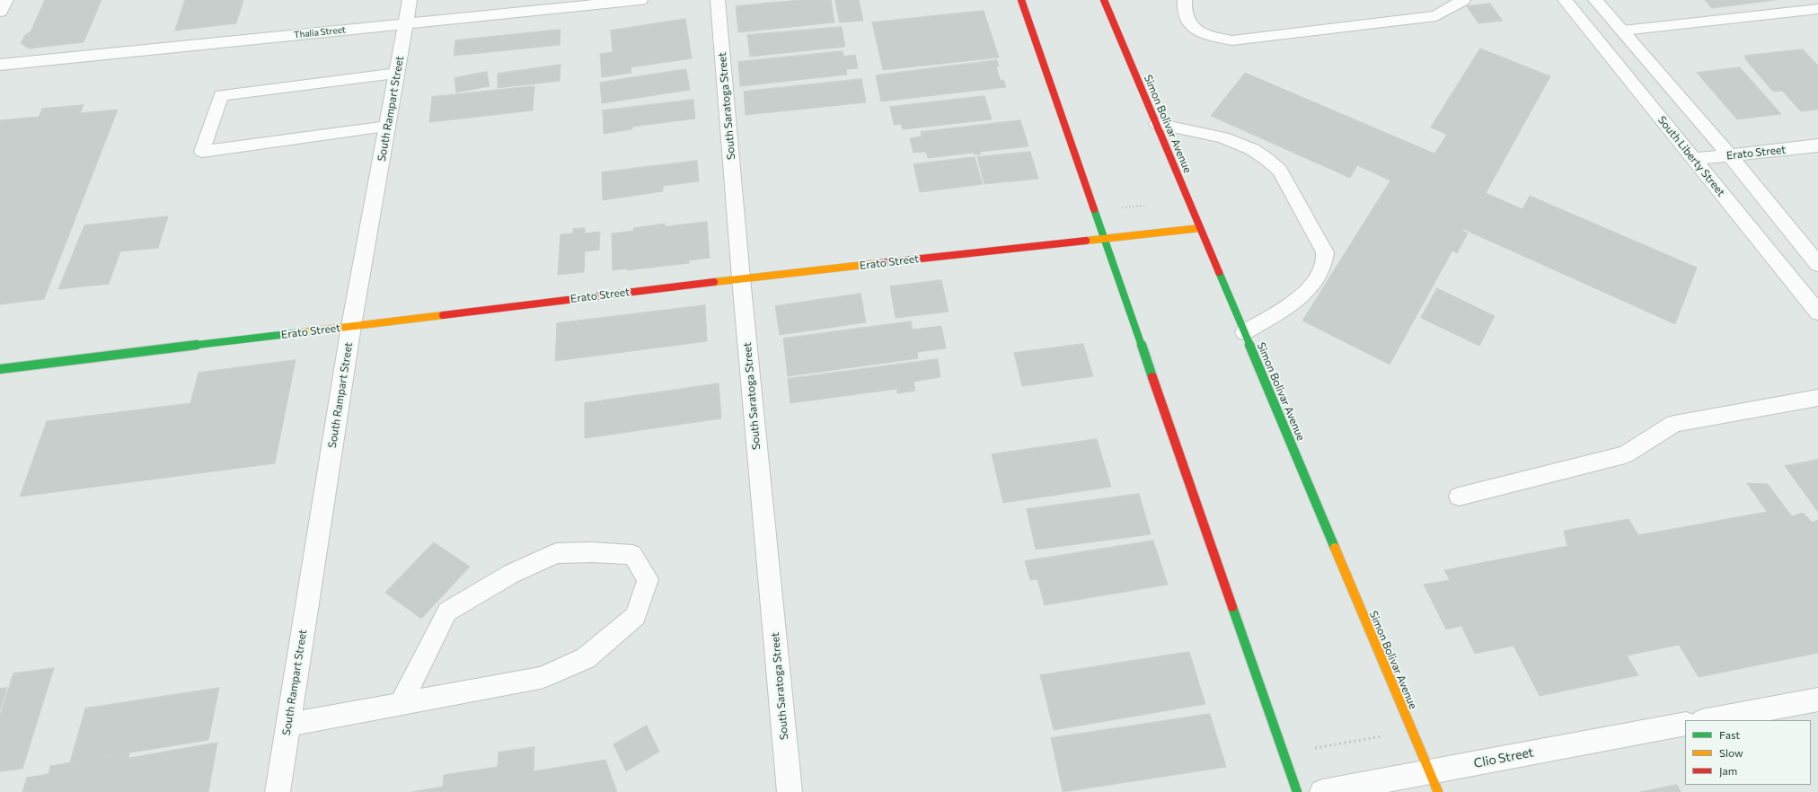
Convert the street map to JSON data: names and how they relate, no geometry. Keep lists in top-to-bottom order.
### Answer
{
  "streets": {
    "street": [
      "Thalia Street",
      "South Saratoga Street",
      "South Rampart Street",
      "Simon Bolivar Avenue",
      "Erato Street",
      "South Liberty Street",
      "Clio Street"
    ]
  },
  "crossings": [
    ["Thalia Street", "South Rampart Street"],
    ["South Saratoga Street", "Erato Street"],
    ["South Rampart Street", "Erato Street"],
    ["Simon Bolivar Avenue", "Erato Street"],
    ["Simon Bolivar Avenue", "Clio Street"],
    ["Erato Street", "South Liberty Street"]
  ],
  "legend": ["Fast", "Slow", "Jam"]
}
